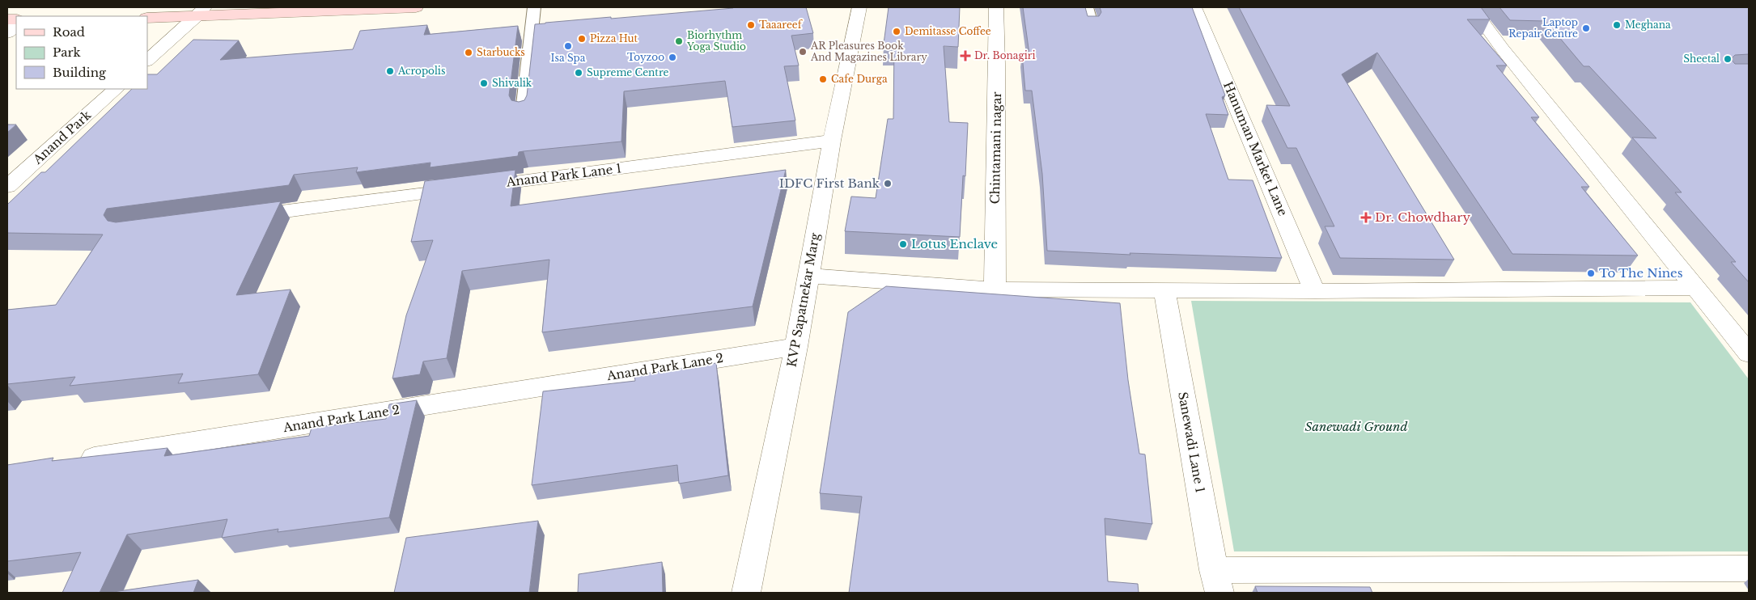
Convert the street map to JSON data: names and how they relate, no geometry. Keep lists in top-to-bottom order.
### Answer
{
  "streets": {
    "street": [
      "Anand Park",
      "Chintamani nagar",
      "Hanuman Market Lane",
      "Anand Park Lane 1",
      "KVP Sapatnekar Marg",
      "Anand Park Lane 2",
      "Sanewadi Lane 1"
    ]
  },
  "crossings": [
    ["Anand Park Lane 1", "KVP Sapatnekar Marg"],
    ["KVP Sapatnekar Marg", "Anand Park Lane 2"]
  ],
  "parks": ["Sanewadi Ground"],
  "places": {
    "other": [
      "Taaareef",
      "Meghana",
      "Laptop Repair Centre",
      "Demitasse Coffee",
      "Pizza Hut",
      "Biorhythm Yoga Studio",
      "Isa Spa",
      "AR Pleasures Book And Magazines Library",
      "Starbucks",
      "Toyzoo",
      "Sheetal",
      "Acropolis",
      "Supreme Centre",
      "Cafe Durga",
      "Shivalik",
      "IDFC First Bank",
      "Lotus Enclave",
      "To The Nines"
    ],
    "health": ["Dr. Bonagiri", "Dr. Chowdhary"]
  },
  "legend": ["Road", "Park", "Building"]
}
